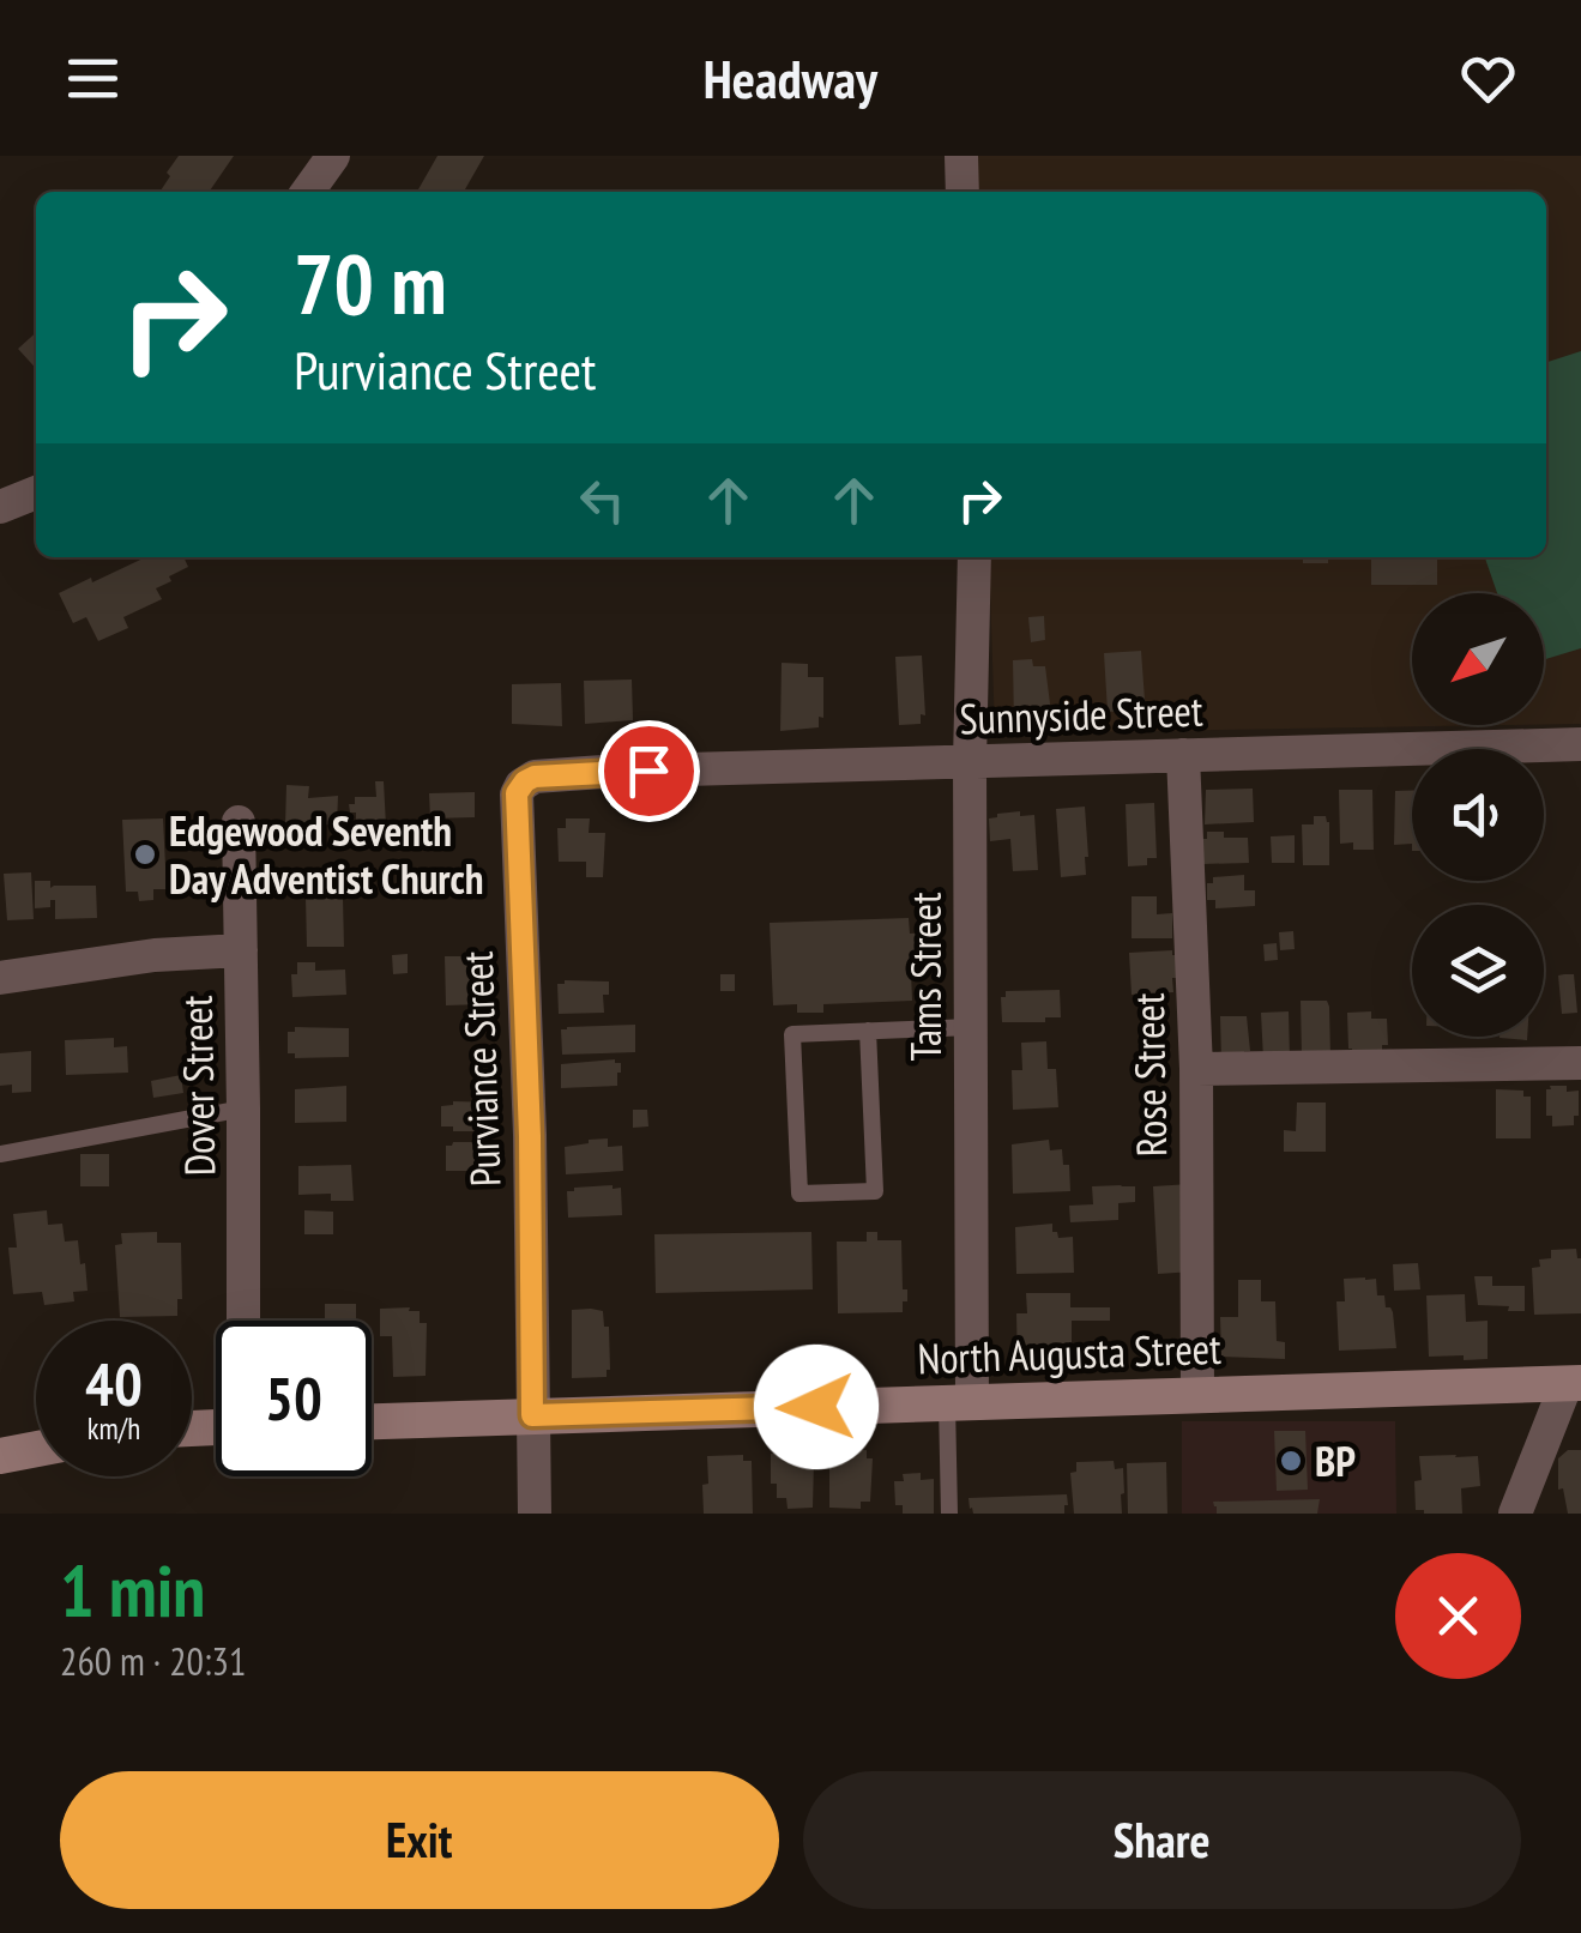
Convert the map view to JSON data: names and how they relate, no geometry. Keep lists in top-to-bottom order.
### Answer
{
  "streets": {
    "main road": ["North Augusta Street"],
    "street": [
      "Sunnyside Street",
      "Tams Street",
      "Purviance Street",
      "Rose Street",
      "Dover Street"
    ]
  },
  "crossings": [
    ["Sunnyside Street", "Tams Street"],
    ["Sunnyside Street", "Purviance Street"],
    ["Sunnyside Street", "Rose Street"],
    ["Tams Street", "North Augusta Street"],
    ["Purviance Street", "North Augusta Street"],
    ["Rose Street", "North Augusta Street"]
  ],
  "places": ["Edgewood Seventh Day Adventist Church", "BP"],
  "north": "bottom left",
  "page": {
    "header": "Headway",
    "turn": ["70 m", "Purviance Street"],
    "speed": "40 km/h",
    "limit": "50",
    "heading": ["1 min", "260 m · 20:31"],
    "buttons": ["Exit", "Share"]
  }
}
